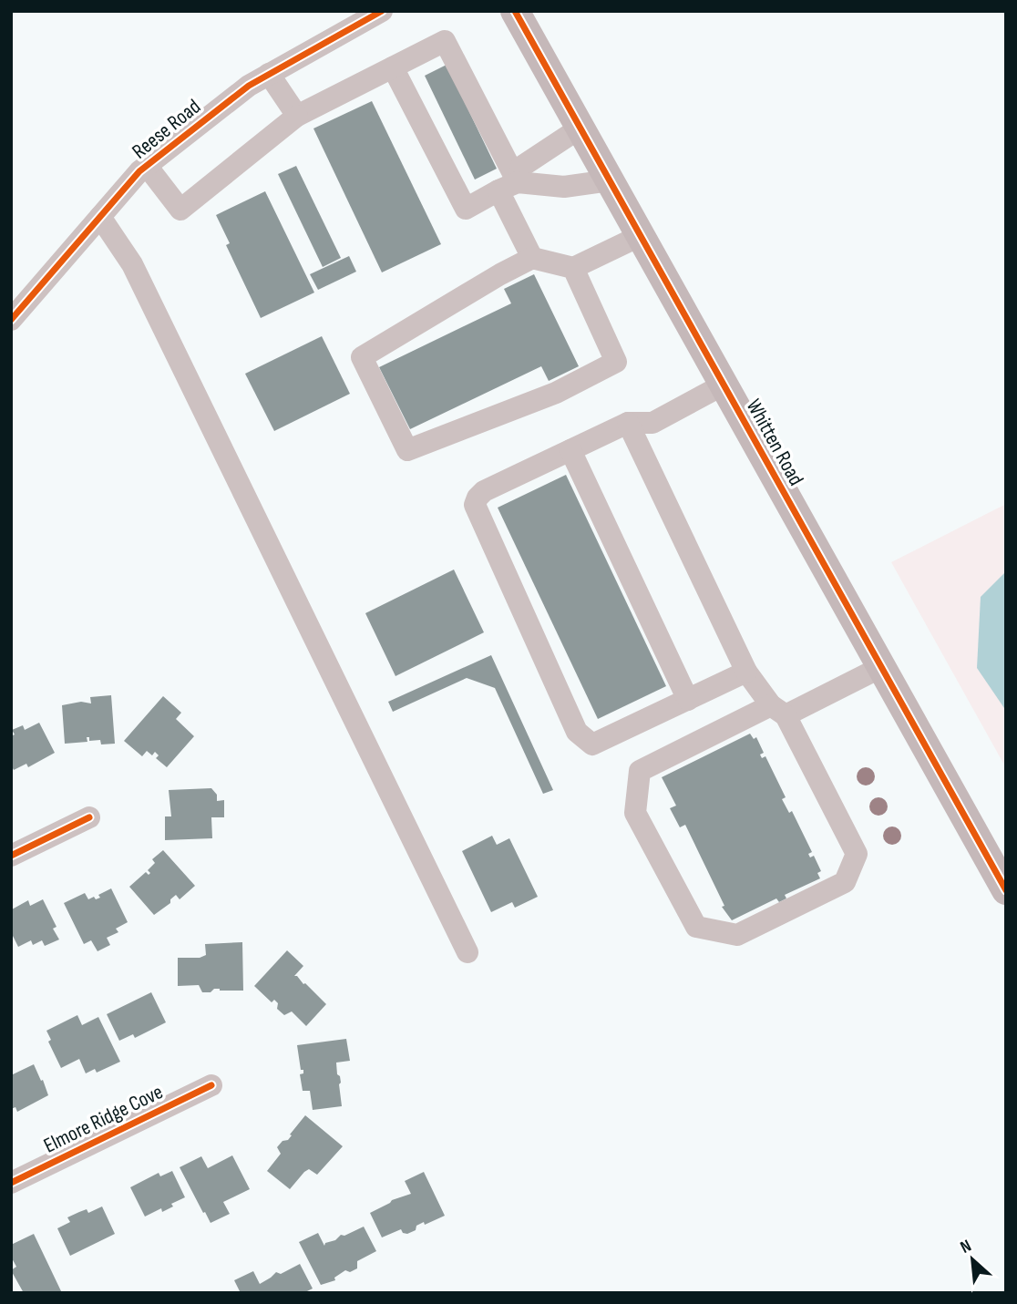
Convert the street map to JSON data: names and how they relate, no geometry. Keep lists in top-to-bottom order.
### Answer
{
  "streets": {
    "main road": ["Whitten Road"],
    "street": ["Reese Road", "Elmore Ridge Cove"]
  },
  "north": "top left"
}
